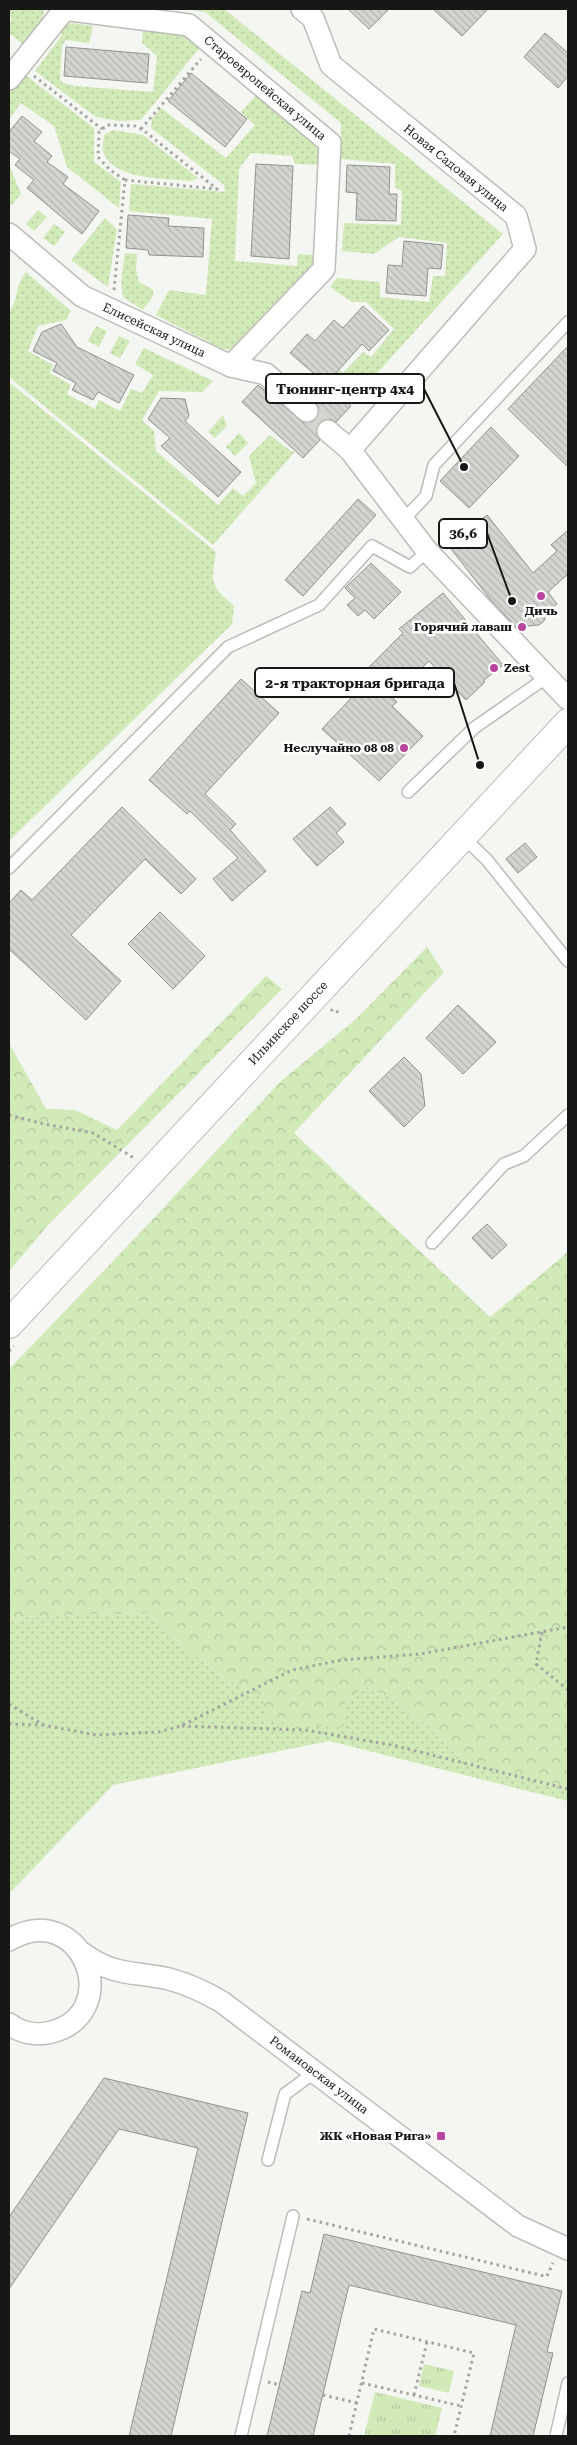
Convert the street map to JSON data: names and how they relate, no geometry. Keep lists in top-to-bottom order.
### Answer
{
  "streets": {
    "main road": ["Ильинское шоссе"],
    "street": [
      "Староевропейская улица",
      "Новая Садовая улица",
      "Елисейская улица",
      "Романовская улица"
    ]
  },
  "crossings": [
    ["Староевропейская улица", "Елисейская улица"]
  ],
  "places": {
    "other": [
      "Тюнинг-центр 4х4",
      "Дичь",
      "36,6",
      "Горячий лаваш",
      "Zest",
      "Неслучайно 08 08",
      "2-я тракторная бригада"
    ],
    "transit": ["ЖК «Новая Рига»"]
  }
}
